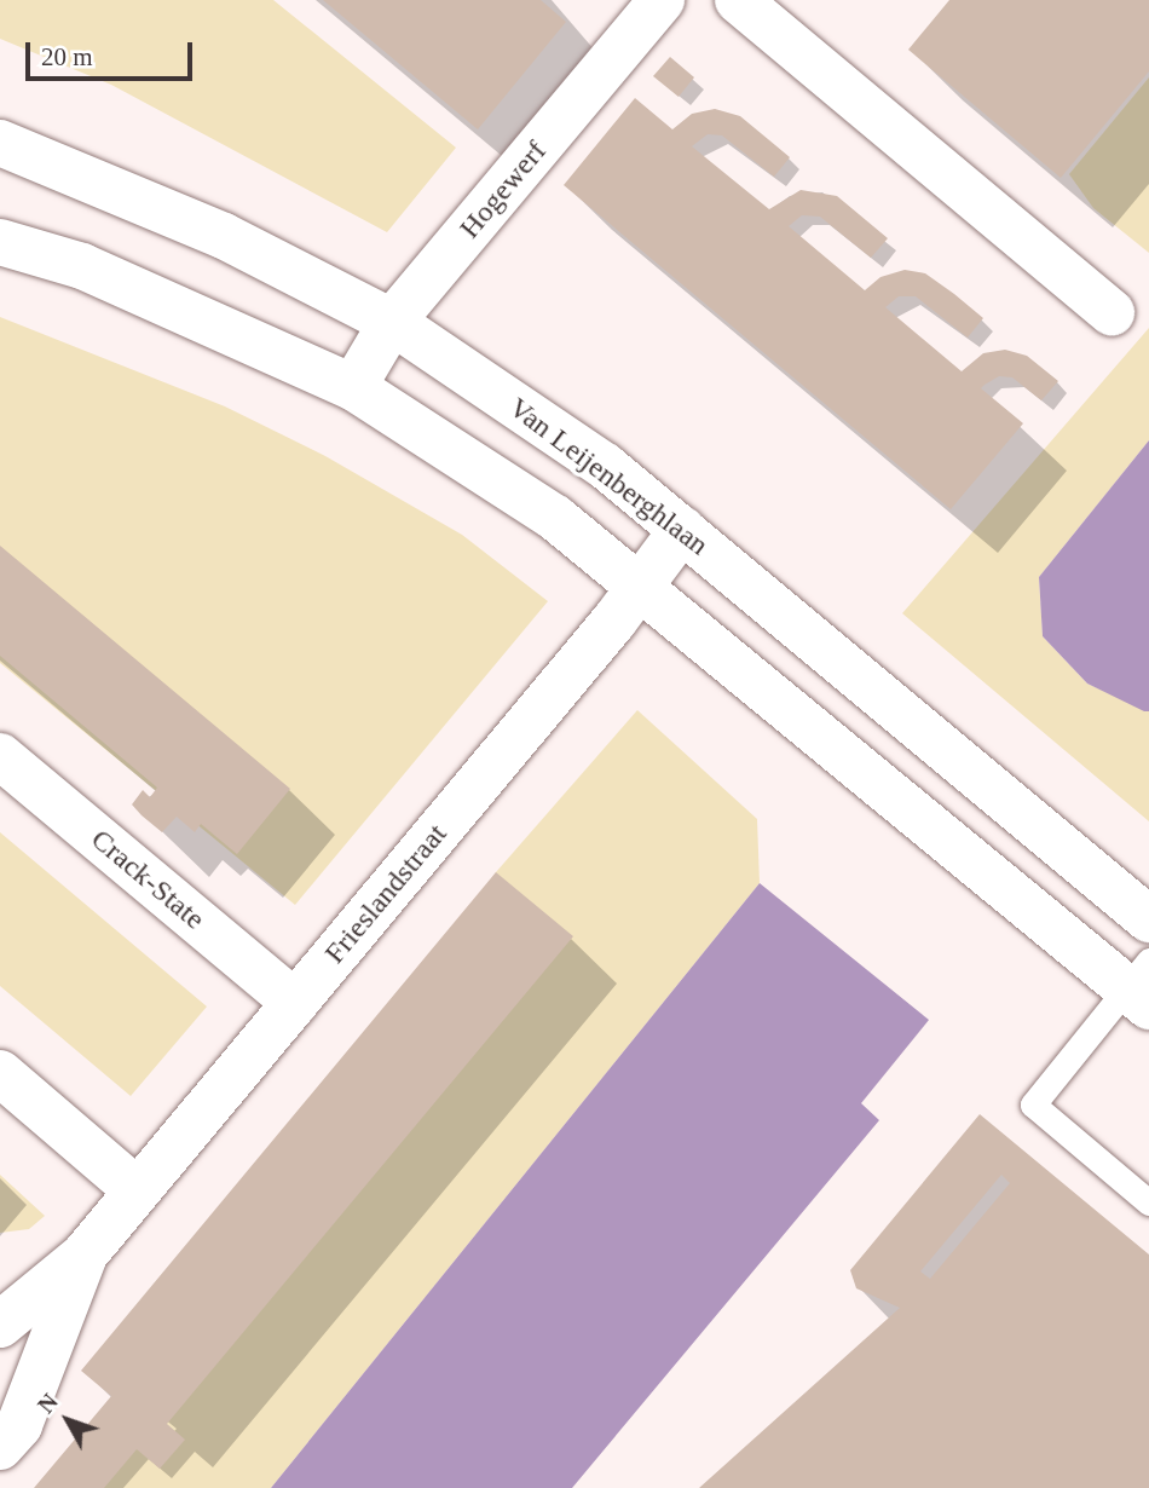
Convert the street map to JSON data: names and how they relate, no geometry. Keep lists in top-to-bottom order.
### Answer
{
  "streets": {
    "street": [
      "Hogewerf",
      "Van Leijenberghlaan",
      "Crack-State",
      "Frieslandstraat"
    ]
  },
  "crossings": [
    ["Hogewerf", "Van Leijenberghlaan"],
    ["Van Leijenberghlaan", "Frieslandstraat"],
    ["Crack-State", "Frieslandstraat"]
  ],
  "scale_bar": "20 m",
  "north": "top left"
}
